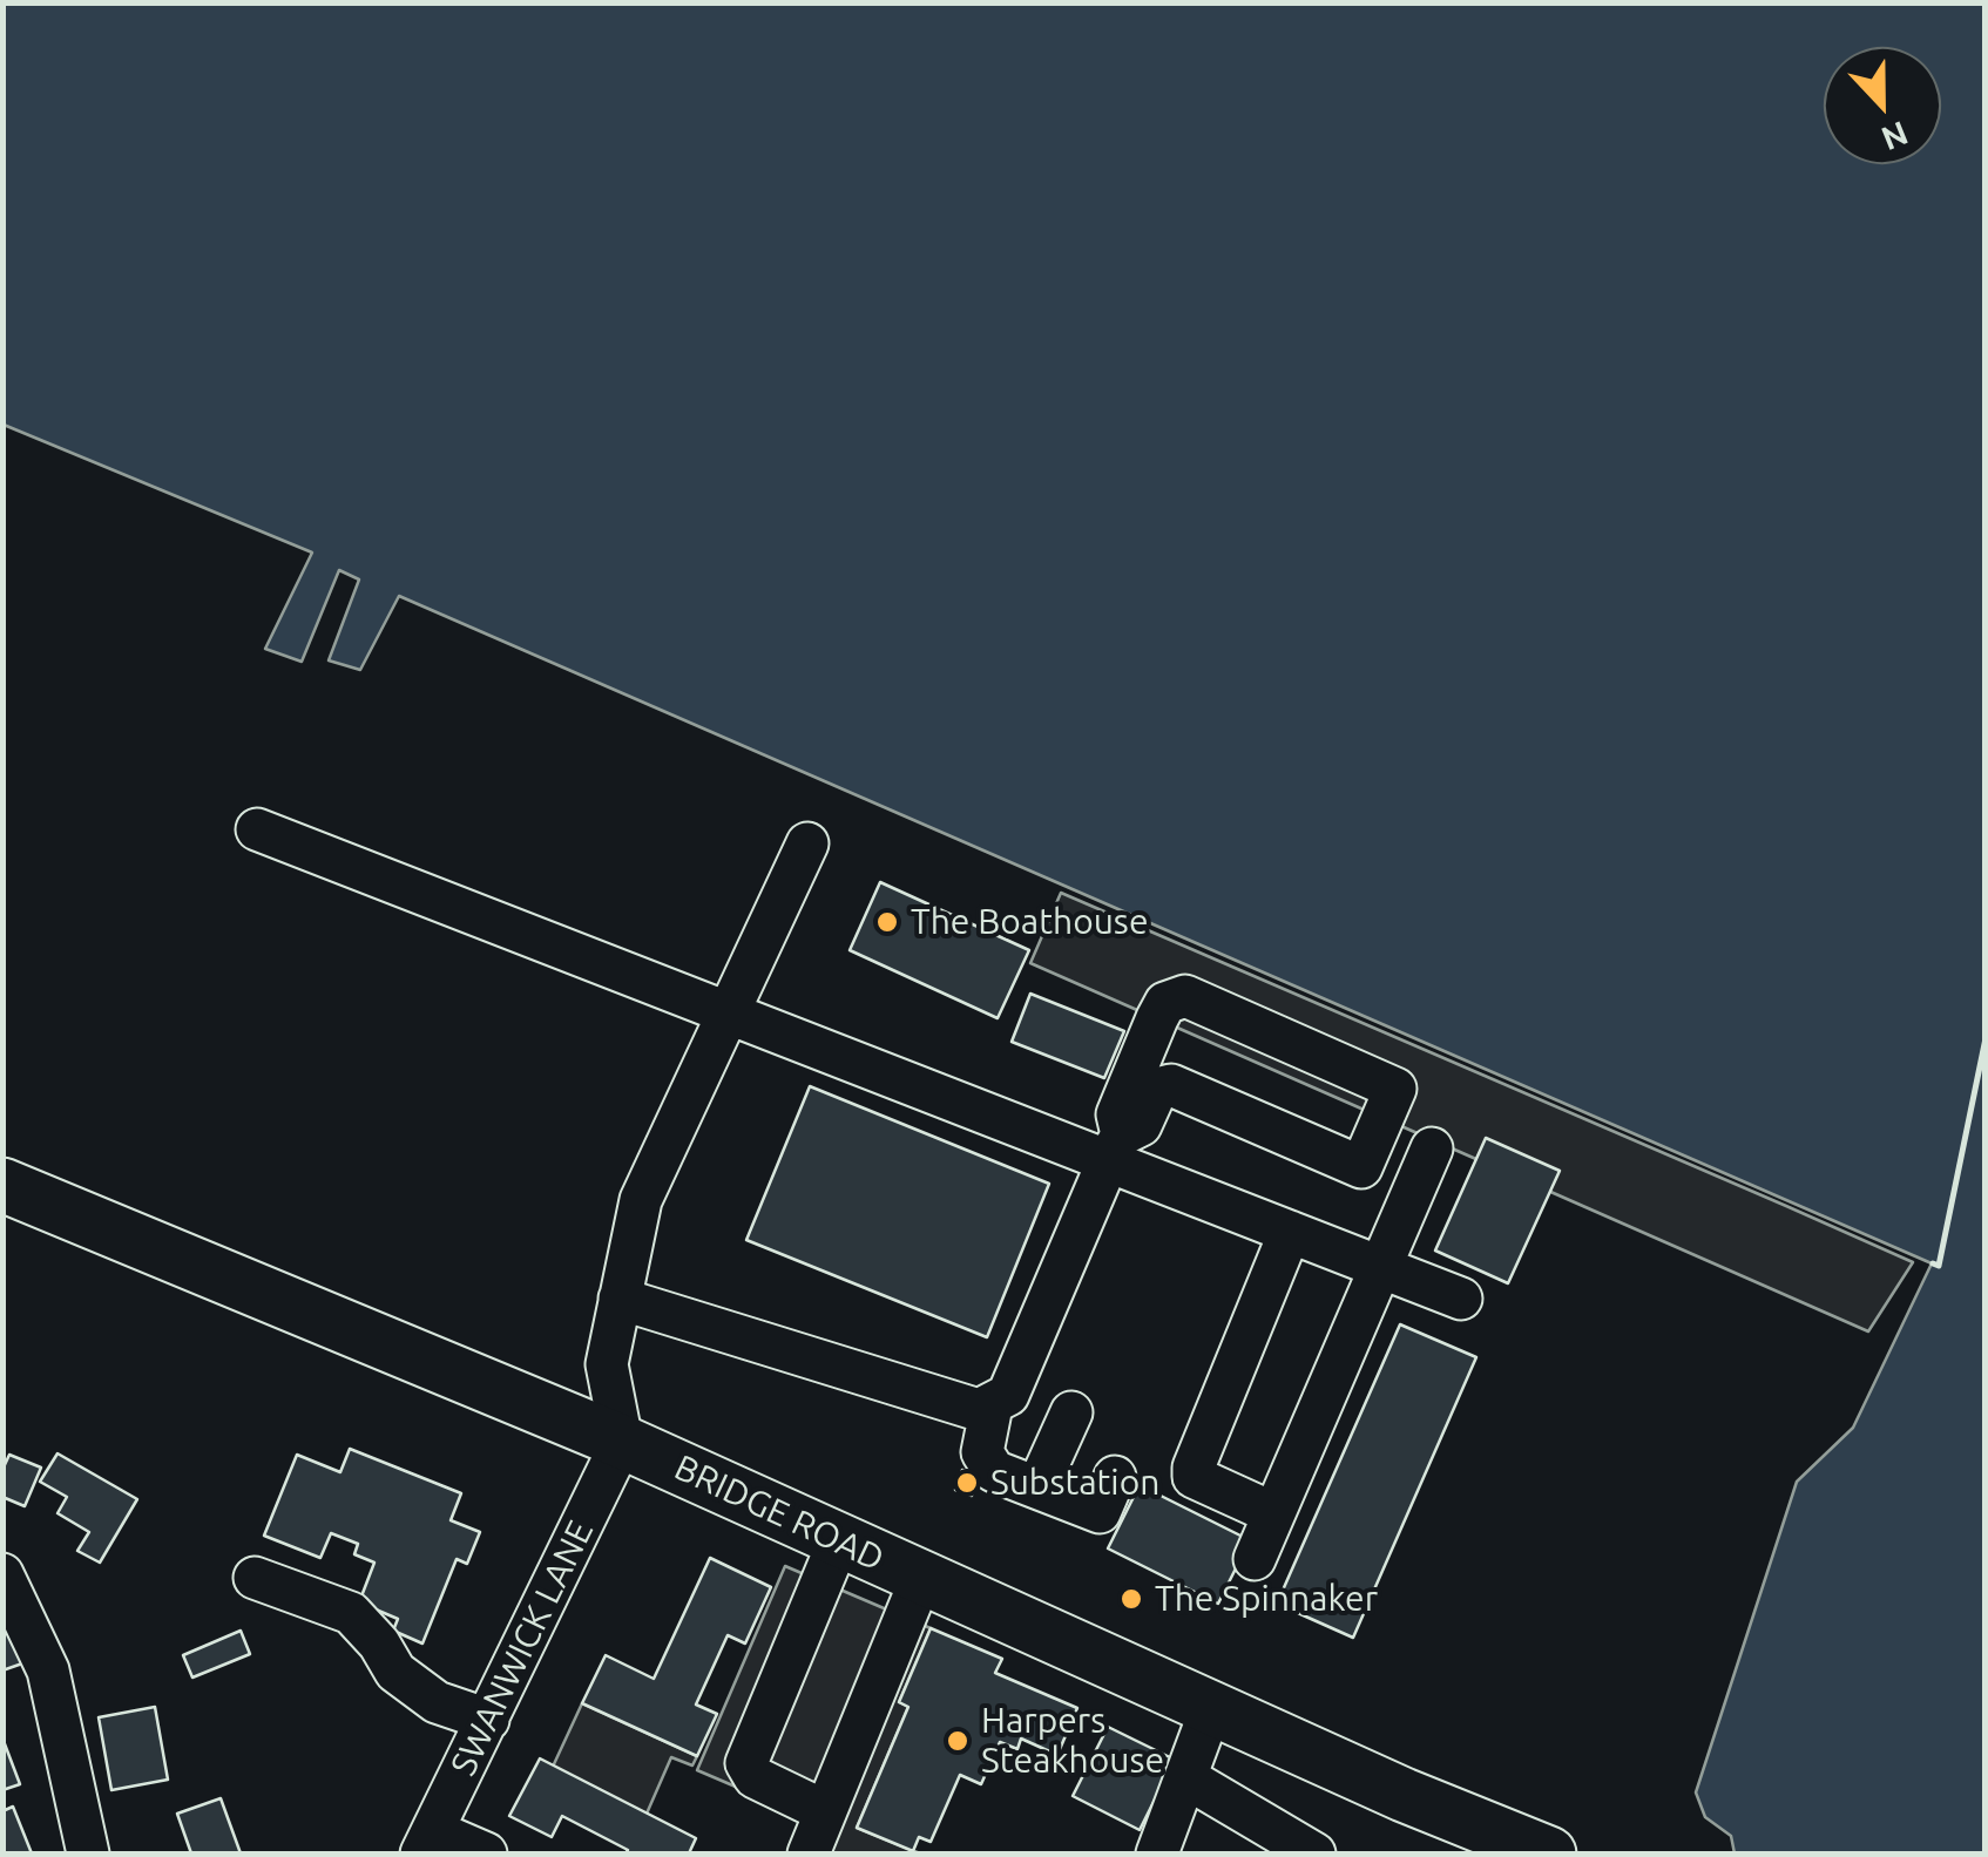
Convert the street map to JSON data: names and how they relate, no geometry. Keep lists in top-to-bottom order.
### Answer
{
  "streets": {
    "main road": ["BRIDGE ROAD"],
    "street": ["SWANWICK LANE"]
  },
  "crossings": [
    ["BRIDGE ROAD", "SWANWICK LANE"]
  ],
  "places": [
    "The Boathouse",
    "Substation",
    "The Spinnaker",
    "Harpers Steakhouse"
  ],
  "north": "bottom"
}
